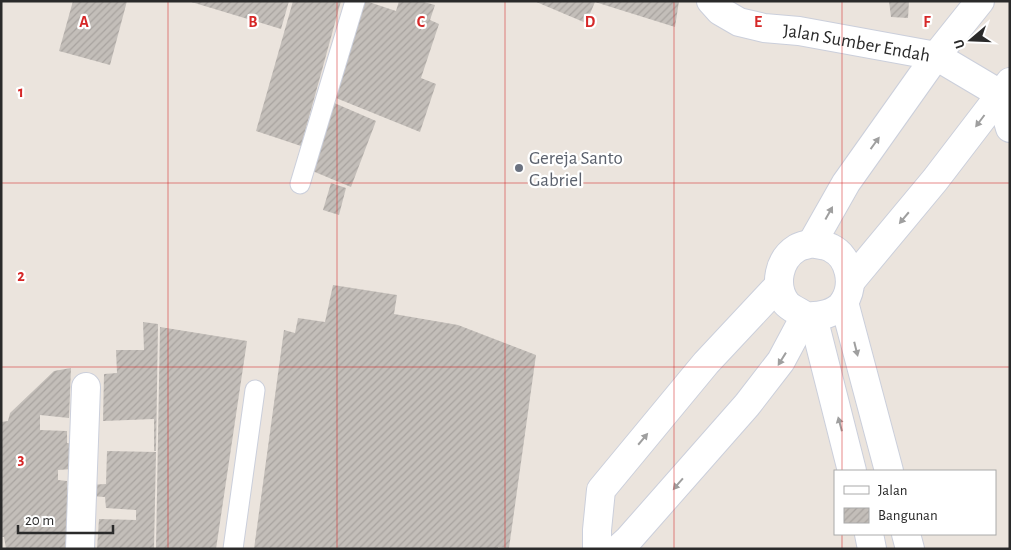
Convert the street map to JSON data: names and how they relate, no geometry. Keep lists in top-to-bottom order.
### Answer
{
  "streets": {
    "street": ["Jalan Sumber Endah"]
  },
  "places": ["Gereja Santo Gabriel"],
  "legend": ["Jalan", "Bangunan"],
  "scale_bar": "20 m",
  "north": "left",
  "grid": {
    "columns": [
      "A",
      "B",
      "C",
      "D",
      "E",
      "F"
    ],
    "rows": ["1", "2", "3"]
  }
}
